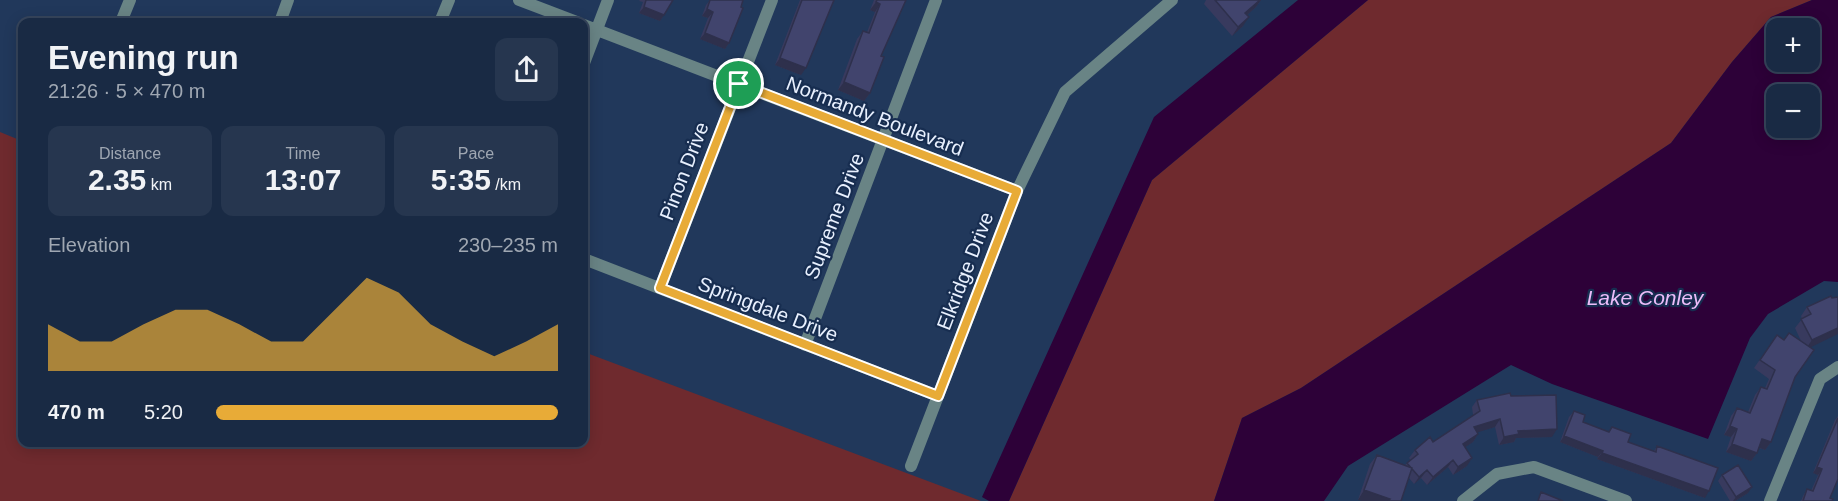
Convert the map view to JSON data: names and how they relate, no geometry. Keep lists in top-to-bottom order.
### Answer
{
  "streets": {
    "street": [
      "Normandy Boulevard",
      "Pinon Drive",
      "Supreme Drive",
      "Elkridge Drive",
      "Springdale Drive"
    ]
  },
  "crossings": [
    ["Normandy Boulevard", "Pinon Drive"],
    ["Normandy Boulevard", "Supreme Drive"],
    ["Normandy Boulevard", "Elkridge Drive"],
    ["Pinon Drive", "Springdale Drive"],
    ["Supreme Drive", "Springdale Drive"],
    ["Elkridge Drive", "Springdale Drive"]
  ],
  "water": ["Lake Conley"],
  "page": {
    "map_buttons": ["+", "−"],
    "heading": ["Evening run", "21:26 · 5 × 470 m"],
    "stats": [
      ["Distance", "2.35 km"],
      ["Time", "13:07"],
      ["Pace", "5:35 /km"]
    ],
    "chart": ["Elevation", "230–235 m"],
    "list": [
      {
        "name": "470 m",
        "note": "5:20"
      }
    ]
  }
}
